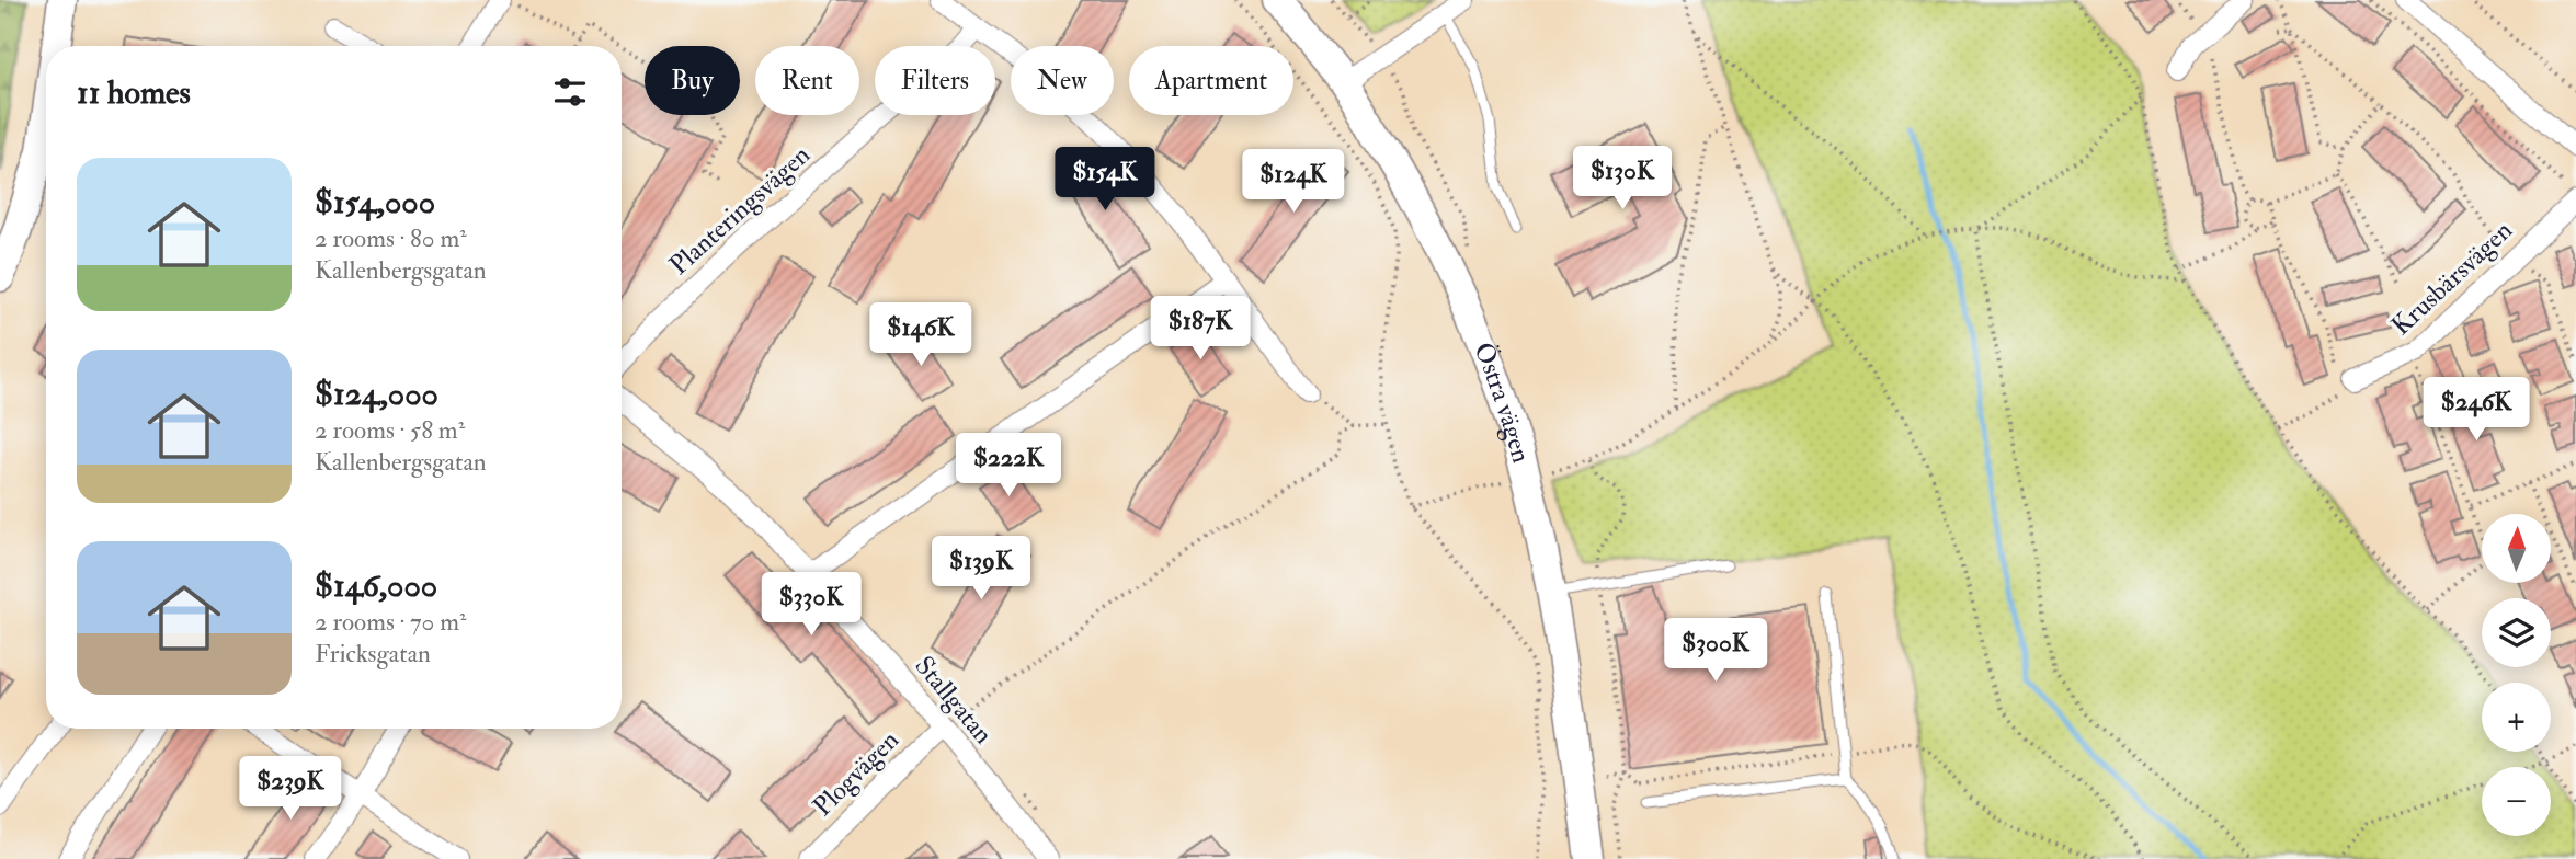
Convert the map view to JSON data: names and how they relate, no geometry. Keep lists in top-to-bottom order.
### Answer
{
  "streets": {
    "main road": ["Östra vägen"],
    "street": [
      "Planteringsvägen",
      "Krusbärsvägen",
      "Stallgatan",
      "Plogvägen"
    ]
  },
  "crossings": [
    ["Stallgatan", "Plogvägen"]
  ],
  "north": "top",
  "page": {
    "chip": [
      "Buy",
      "Rent",
      "Filters",
      "New",
      "Apartment"
    ],
    "heading": "11 homes",
    "list": [
      {
        "name": "$154,000",
        "note": "2 rooms · 80 m² · Kallenbergsgatan"
      },
      {
        "name": "$124,000",
        "note": "2 rooms · 58 m² · Kallenbergsgatan"
      },
      {
        "name": "$146,000",
        "note": "2 rooms · 70 m² · Fricksgatan"
      }
    ],
    "price": [
      "$130K",
      "$154K",
      "$124K",
      "$187K",
      "$146K",
      "$246K",
      "$222K",
      "$139K",
      "$330K",
      "$300K",
      "$239K"
    ],
    "map_buttons": ["+", "−"]
  }
}
